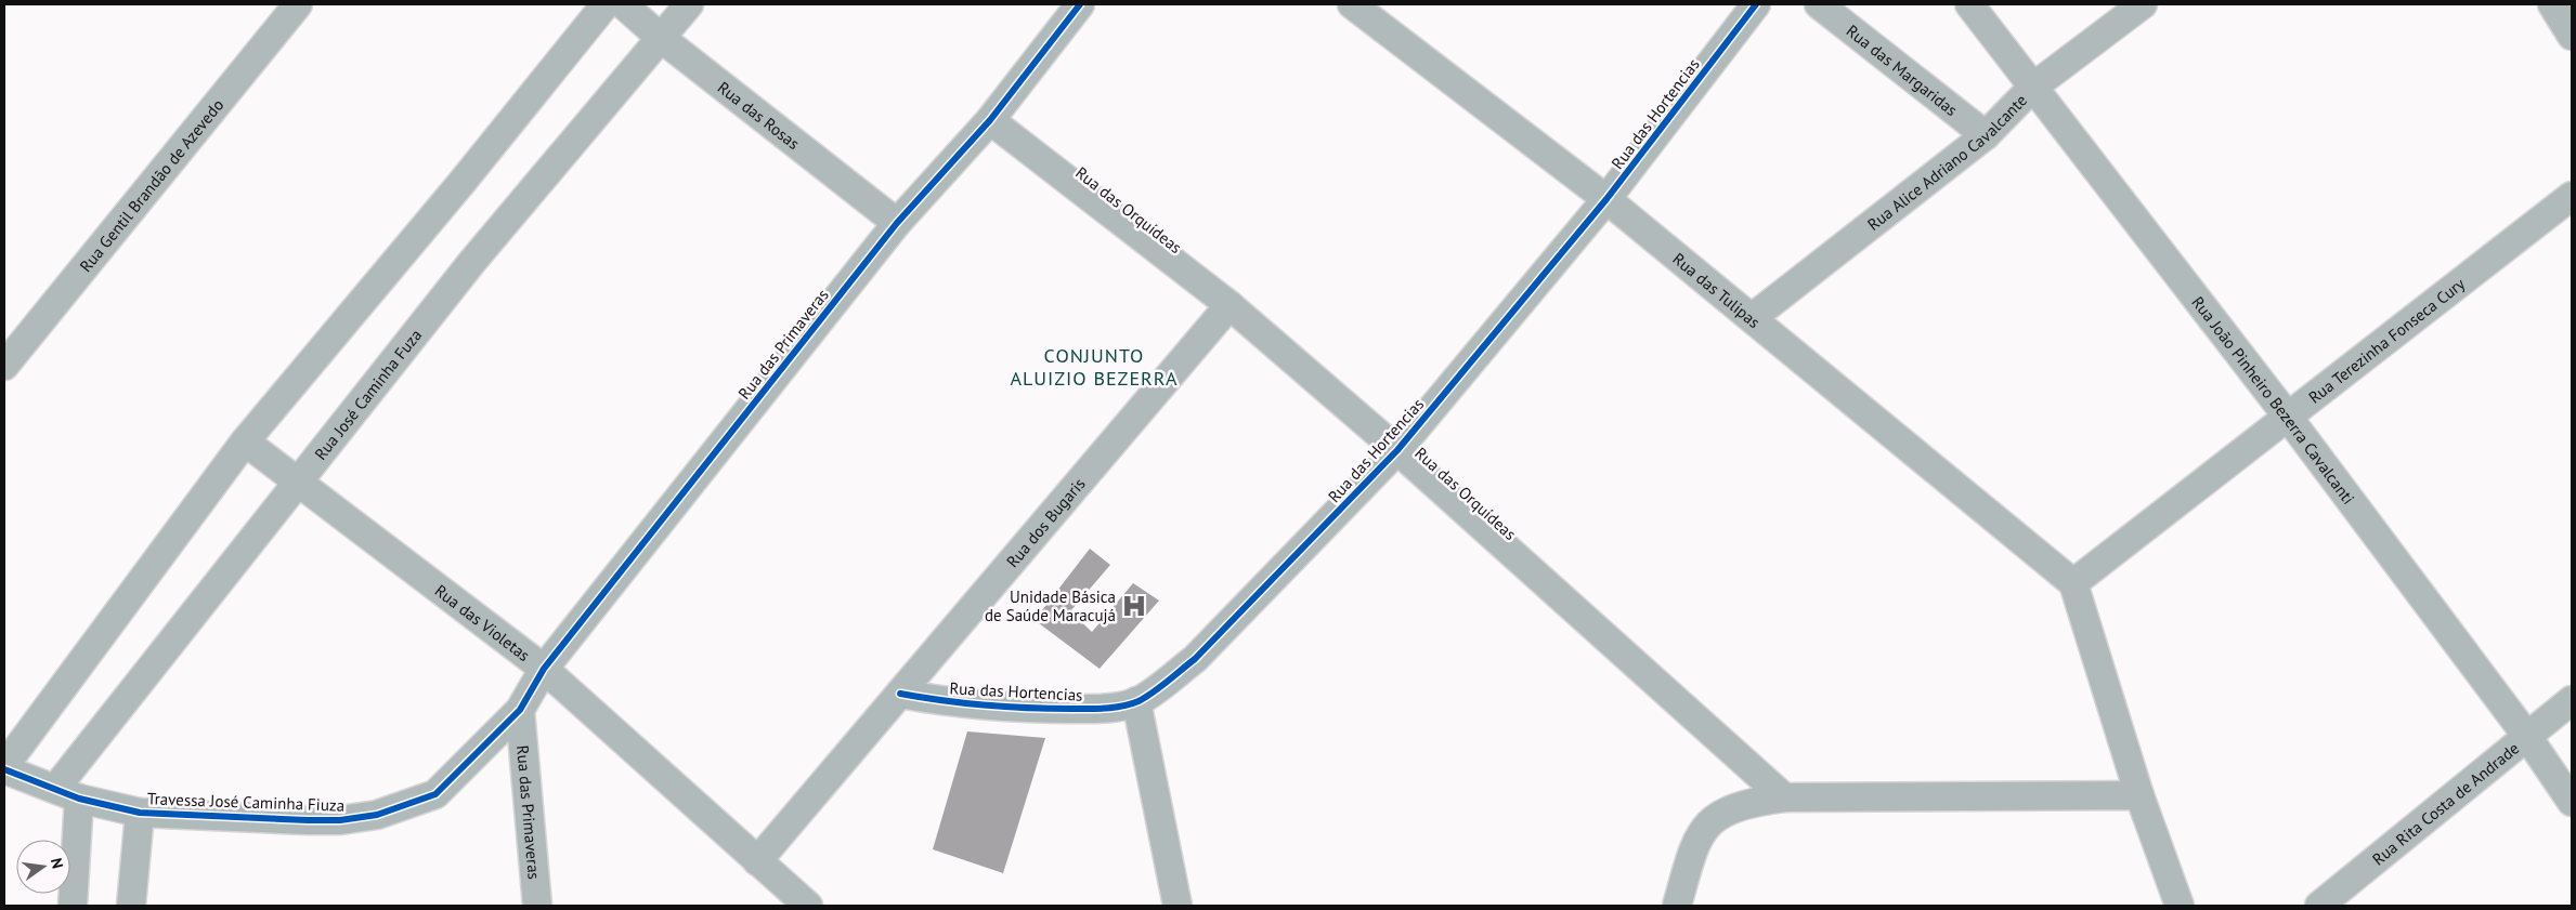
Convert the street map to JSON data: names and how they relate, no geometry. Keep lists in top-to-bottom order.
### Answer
{
  "streets": {
    "street": [
      "Rua das Margaridas",
      "Rua das Hortencias",
      "Rua das Rosas",
      "Rua Alice Adriano Cavalcante",
      "Rua Gentil Brandão de Azevedo",
      "Rua das Orquídeas",
      "Rua das Tulipas",
      "Rua Terezinha Fonseca Cury",
      "Rua das Primaveras",
      "Rua José Caminha Fuza",
      "Rua João Pinheiro Bezerra Cavalcanti",
      "Rua dos Bugaris",
      "Rua das Violetas",
      "Travessa José Caminha Fiuza",
      "Rua Rita Costa de Andrade"
    ]
  },
  "crossings": [
    ["Rua das Margaridas", "Rua Alice Adriano Cavalcante"],
    ["Rua das Hortencias", "Rua das Orquídeas"],
    ["Rua das Hortencias", "Rua das Tulipas"],
    ["Rua das Hortencias", "Rua dos Bugaris"],
    ["Rua das Rosas", "Rua das Primaveras"],
    ["Rua das Rosas", "Rua José Caminha Fuza"],
    ["Rua Alice Adriano Cavalcante", "Rua das Tulipas"],
    ["Rua Alice Adriano Cavalcante", "Rua João Pinheiro Bezerra Cavalcanti"],
    ["Rua das Orquídeas", "Rua das Primaveras"],
    ["Rua das Orquídeas", "Rua dos Bugaris"],
    ["Rua das Tulipas", "Rua Terezinha Fonseca Cury"],
    ["Rua Terezinha Fonseca Cury", "Rua João Pinheiro Bezerra Cavalcanti"],
    ["Rua das Primaveras", "Rua das Violetas"],
    ["Rua das Primaveras", "Travessa José Caminha Fiuza"],
    ["Rua José Caminha Fuza", "Rua das Violetas"],
    ["Rua José Caminha Fuza", "Travessa José Caminha Fiuza"],
    ["Rua João Pinheiro Bezerra Cavalcanti", "Rua Rita Costa de Andrade"],
    ["Rua dos Bugaris", "Rua das Violetas"]
  ],
  "districts": ["CONJUNTO ALUIZIO BEZERRA"],
  "places": {
    "hospital": ["Unidade Básica de Saúde Maracujá"]
  },
  "north": "right"
}
